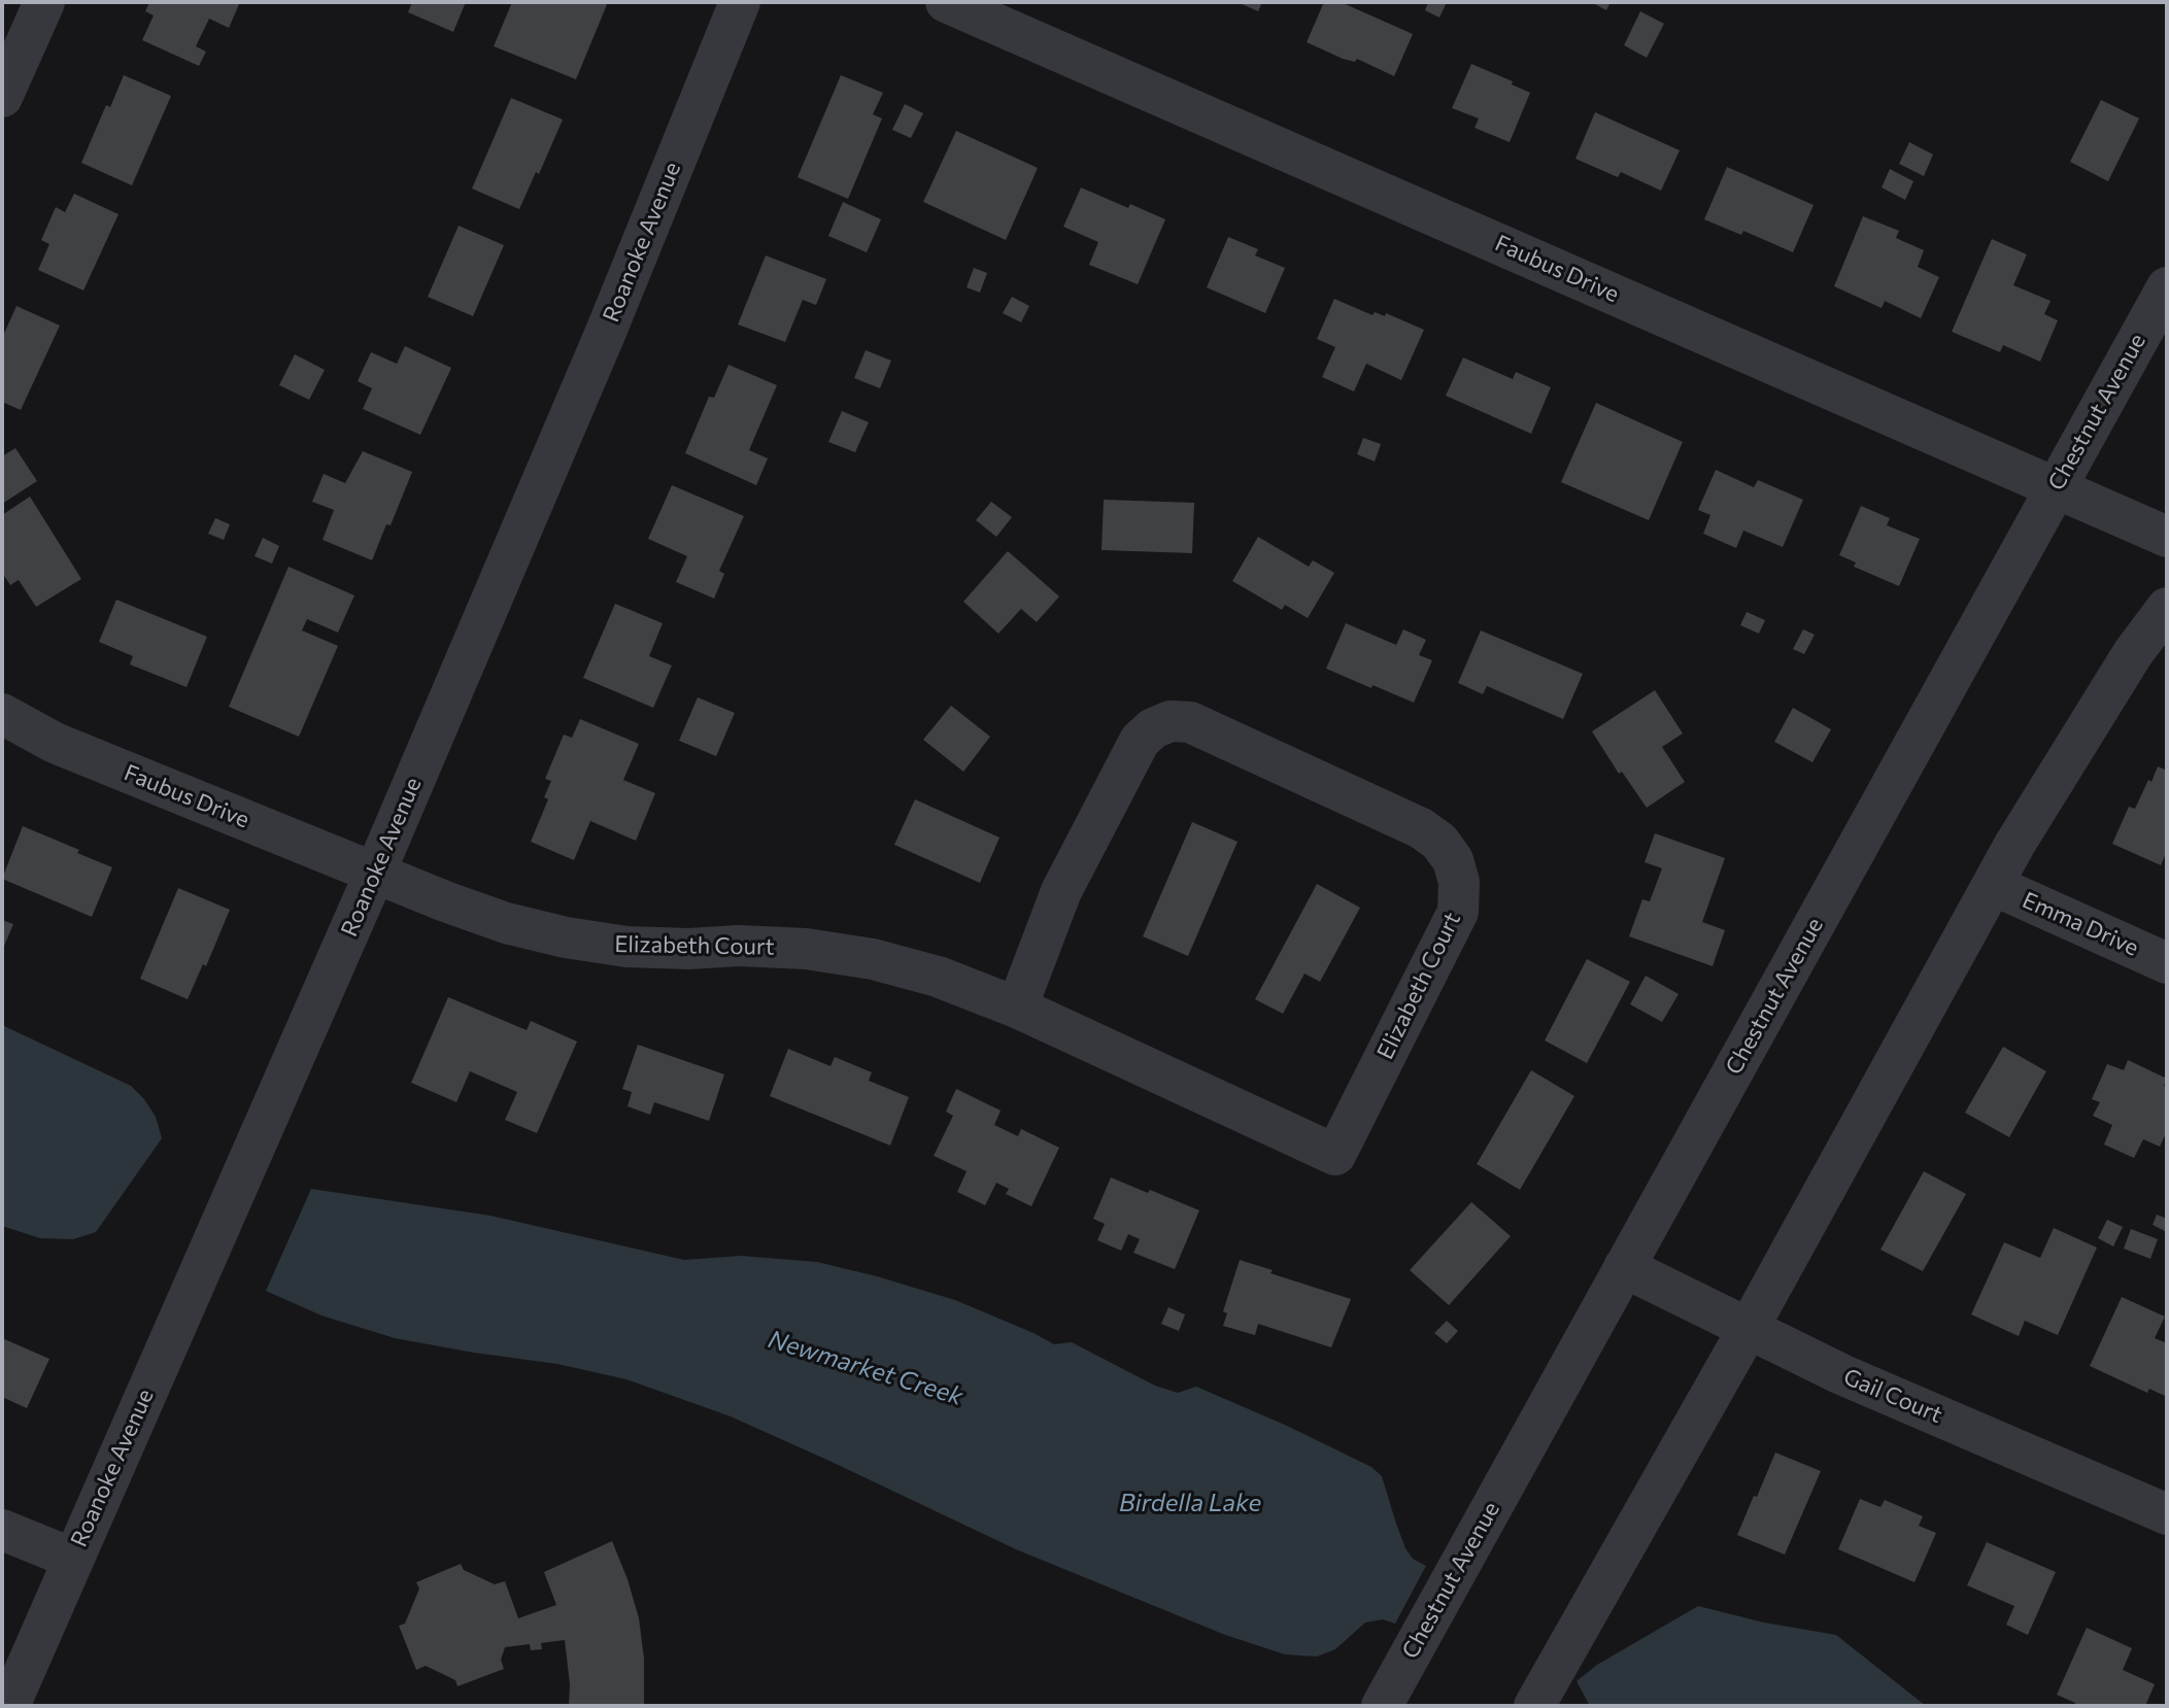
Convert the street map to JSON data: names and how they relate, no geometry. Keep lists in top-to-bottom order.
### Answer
{
  "streets": {
    "street": [
      "Roanoke Avenue",
      "Faubus Drive",
      "Chestnut Avenue",
      "Emma Drive",
      "Elizabeth Court",
      "Gail Court"
    ]
  },
  "crossings": [
    ["Roanoke Avenue", "Faubus Drive"],
    ["Roanoke Avenue", "Elizabeth Court"],
    ["Faubus Drive", "Chestnut Avenue"],
    ["Faubus Drive", "Elizabeth Court"],
    ["Chestnut Avenue", "Gail Court"]
  ],
  "water": ["Newmarket Creek", "Birdella Lake"]
}
